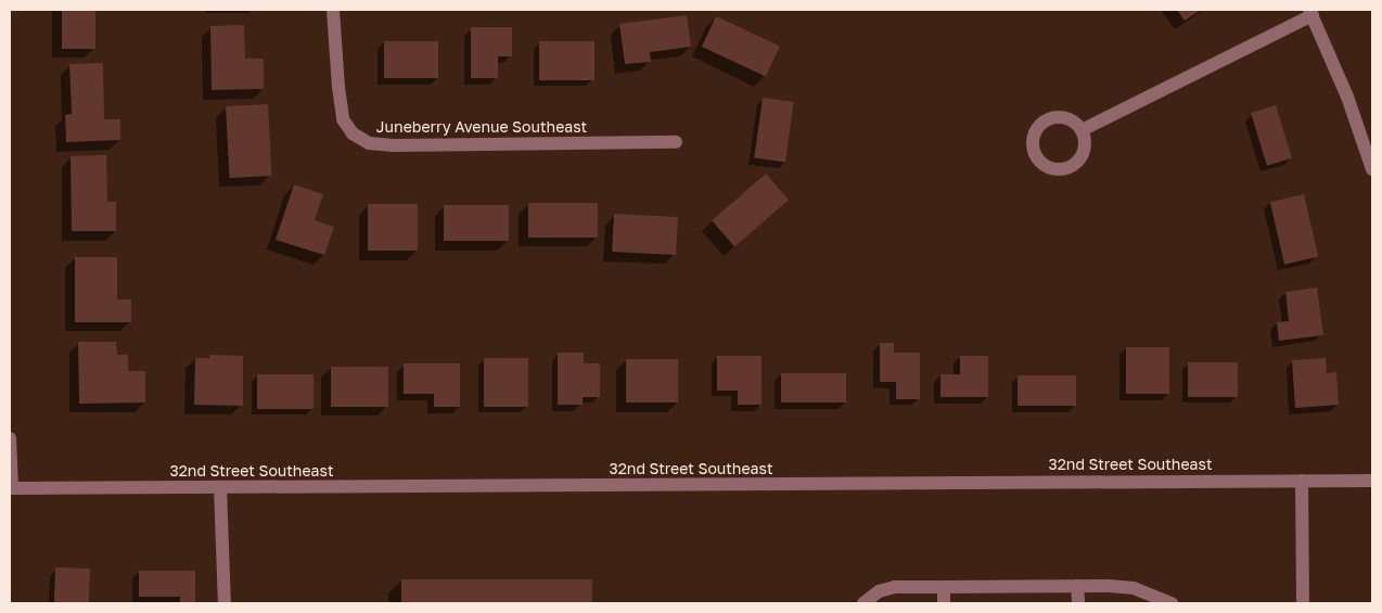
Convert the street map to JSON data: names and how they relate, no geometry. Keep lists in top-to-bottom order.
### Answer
{
  "streets": {
    "street": ["Juneberry Avenue Southeast", "32nd Street Southeast"]
  }
}
